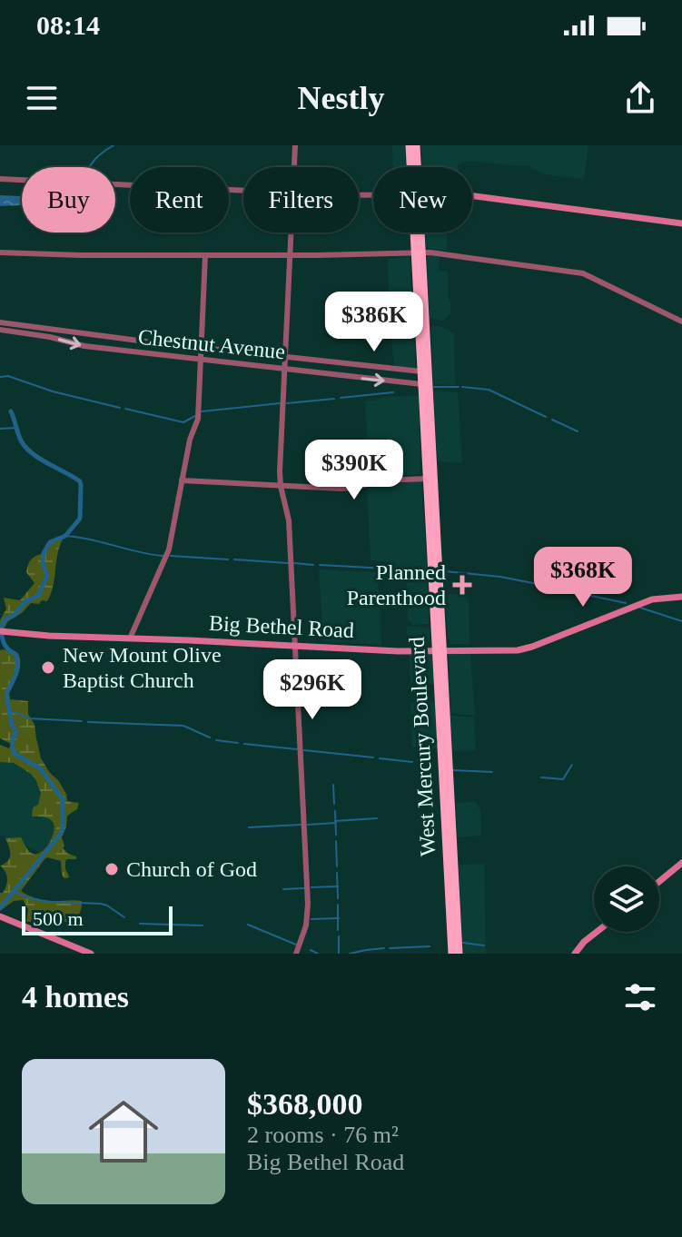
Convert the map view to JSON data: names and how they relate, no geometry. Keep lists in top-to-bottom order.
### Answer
{
  "streets": {
    "highway": ["West Mercury Boulevard"],
    "main road": ["Big Bethel Road"],
    "street": ["Chestnut Avenue"]
  },
  "crossings": [
    ["Chestnut Avenue", "West Mercury Boulevard"],
    ["Big Bethel Road", "West Mercury Boulevard"]
  ],
  "places": {
    "health": ["Planned Parenthood"],
    "other": ["New Mount Olive Baptist Church", "Church of God"]
  },
  "scale_bar": "500 m",
  "page": {
    "status": "08:14",
    "header": "Nestly",
    "chip": [
      "Buy",
      "Rent",
      "Filters",
      "New"
    ],
    "price": [
      "$386K",
      "$390K",
      "$368K",
      "$296K"
    ],
    "scale": "500 m",
    "heading": "4 homes",
    "list": [
      {
        "name": "$368,000",
        "note": "2 rooms · 76 m² · Big Bethel Road"
      }
    ]
  }
}
